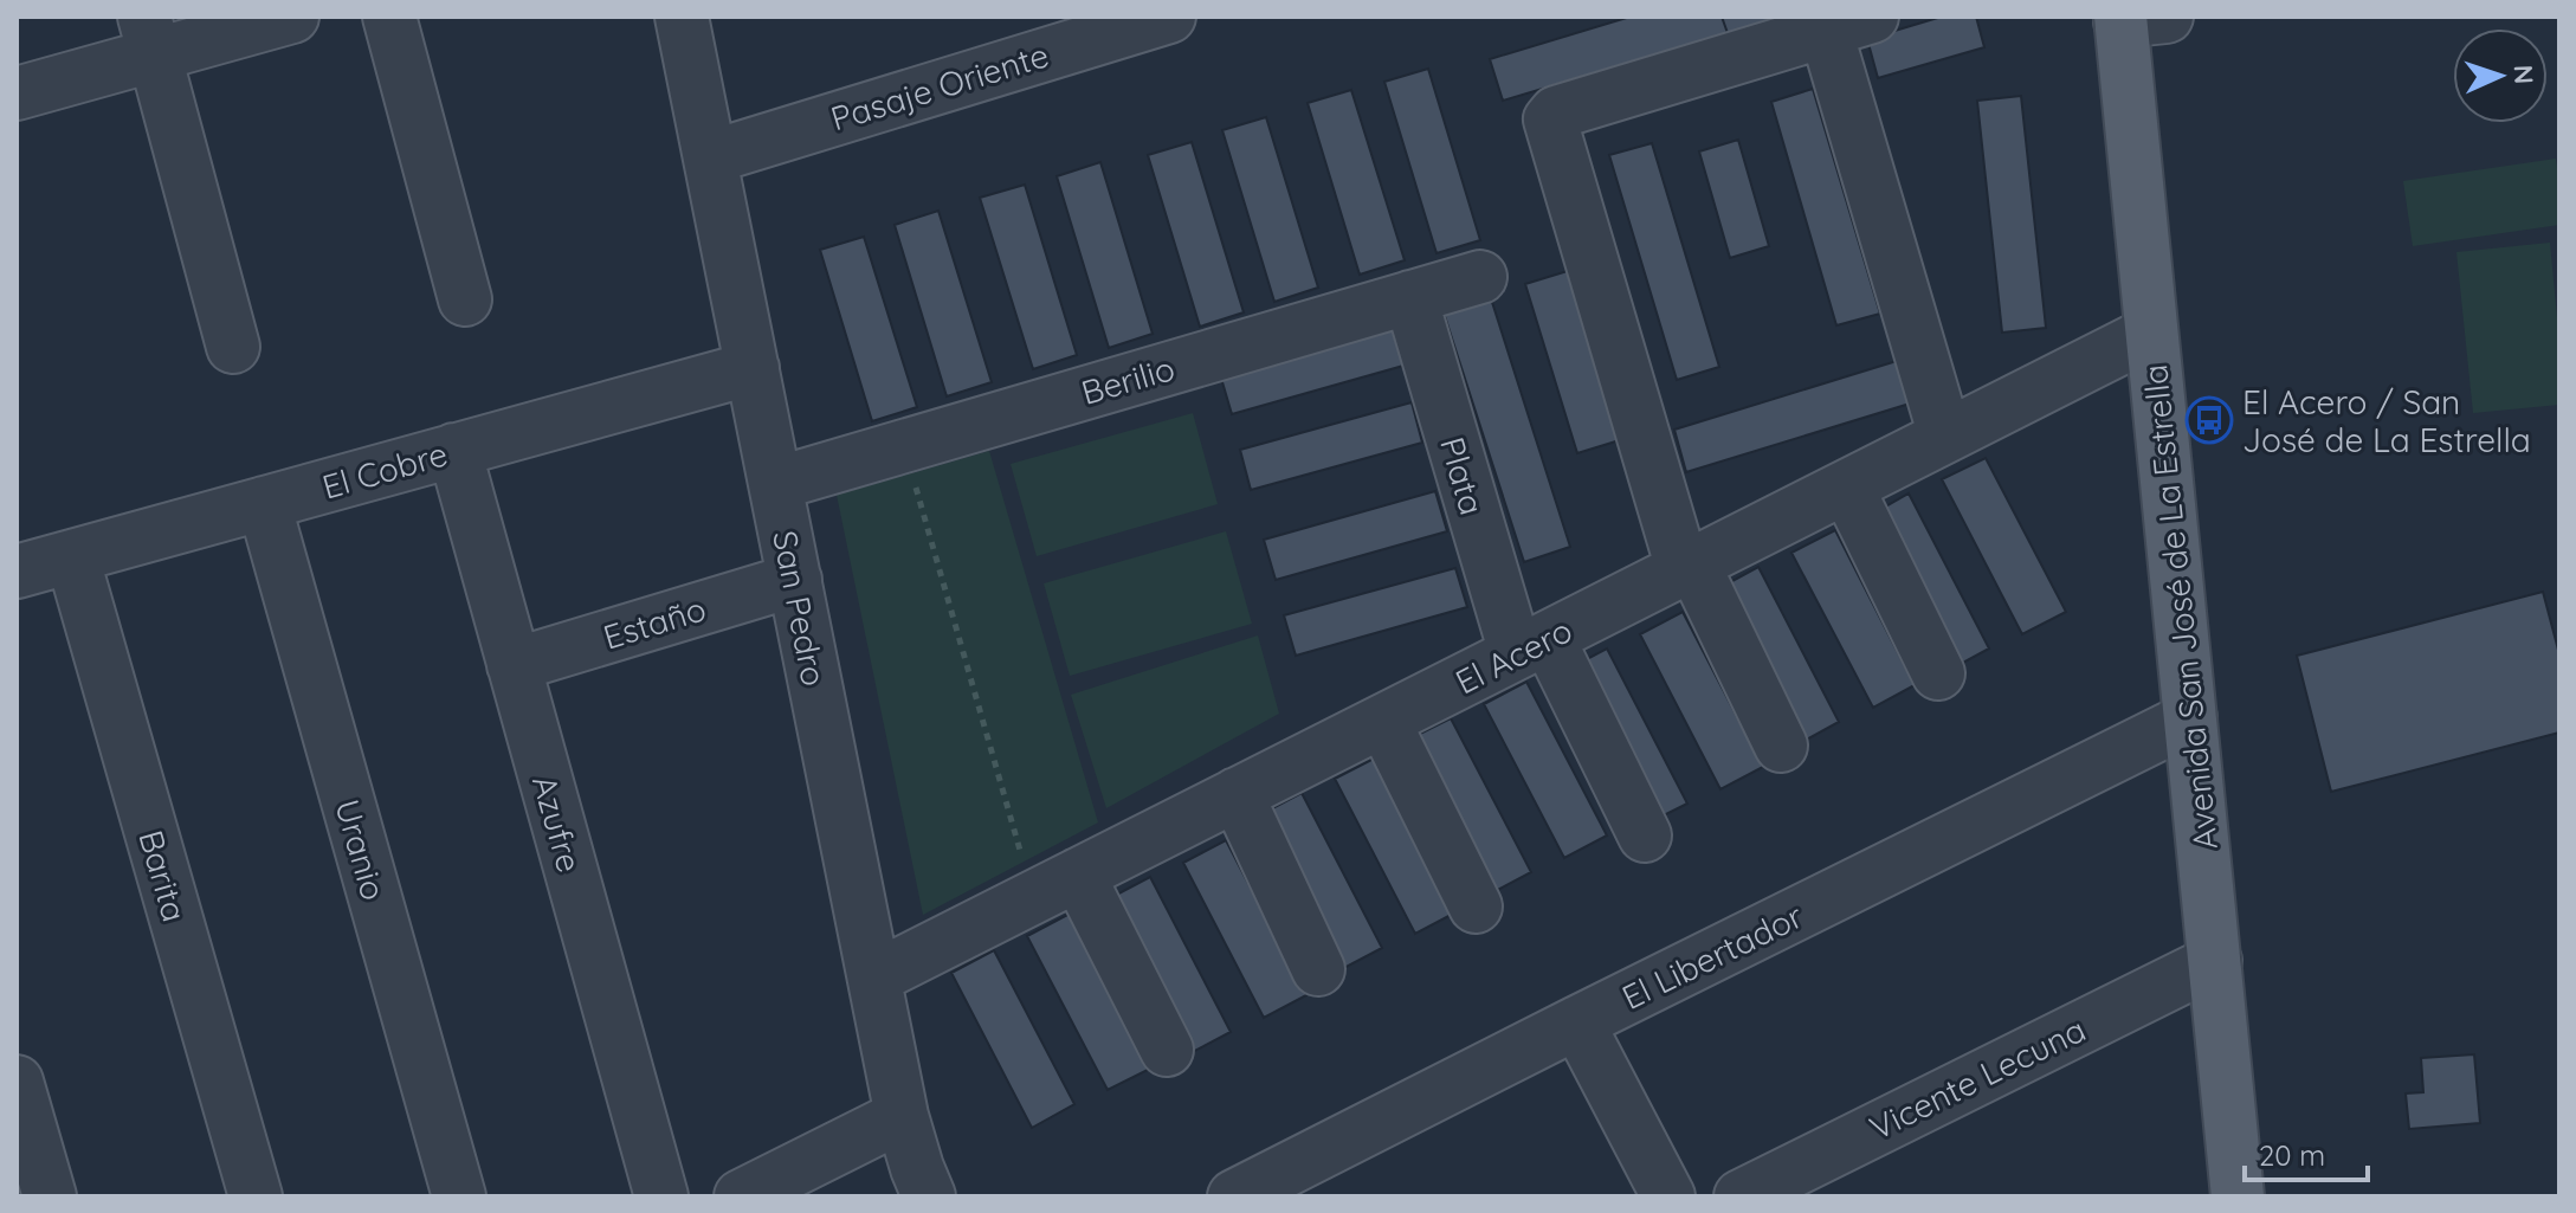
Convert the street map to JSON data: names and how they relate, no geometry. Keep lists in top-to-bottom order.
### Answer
{
  "streets": {
    "main road": ["Avenida San José de La Estrella"],
    "street": [
      "Pasaje Oriente",
      "Berilio",
      "El Cobre",
      "Plata",
      "San Pedro",
      "Estaño",
      "El Acero",
      "Azufre",
      "Uranio",
      "Barita",
      "El Libertador",
      "Vicente Lecuna"
    ]
  },
  "crossings": [
    ["Pasaje Oriente", "San Pedro"],
    ["Berilio", "Plata"],
    ["Berilio", "San Pedro"],
    ["El Cobre", "San Pedro"],
    ["El Cobre", "Azufre"],
    ["El Cobre", "Uranio"],
    ["El Cobre", "Barita"],
    ["Plata", "El Acero"],
    ["Avenida San José de La Estrella", "El Acero"],
    ["Avenida San José de La Estrella", "El Libertador"],
    ["Avenida San José de La Estrella", "Vicente Lecuna"],
    ["San Pedro", "Estaño"],
    ["San Pedro", "El Acero"],
    ["Estaño", "Azufre"]
  ],
  "places": {
    "bus stop": ["El Acero / San José de La Estrella"]
  },
  "scale_bar": "20 m",
  "north": "right"
}
